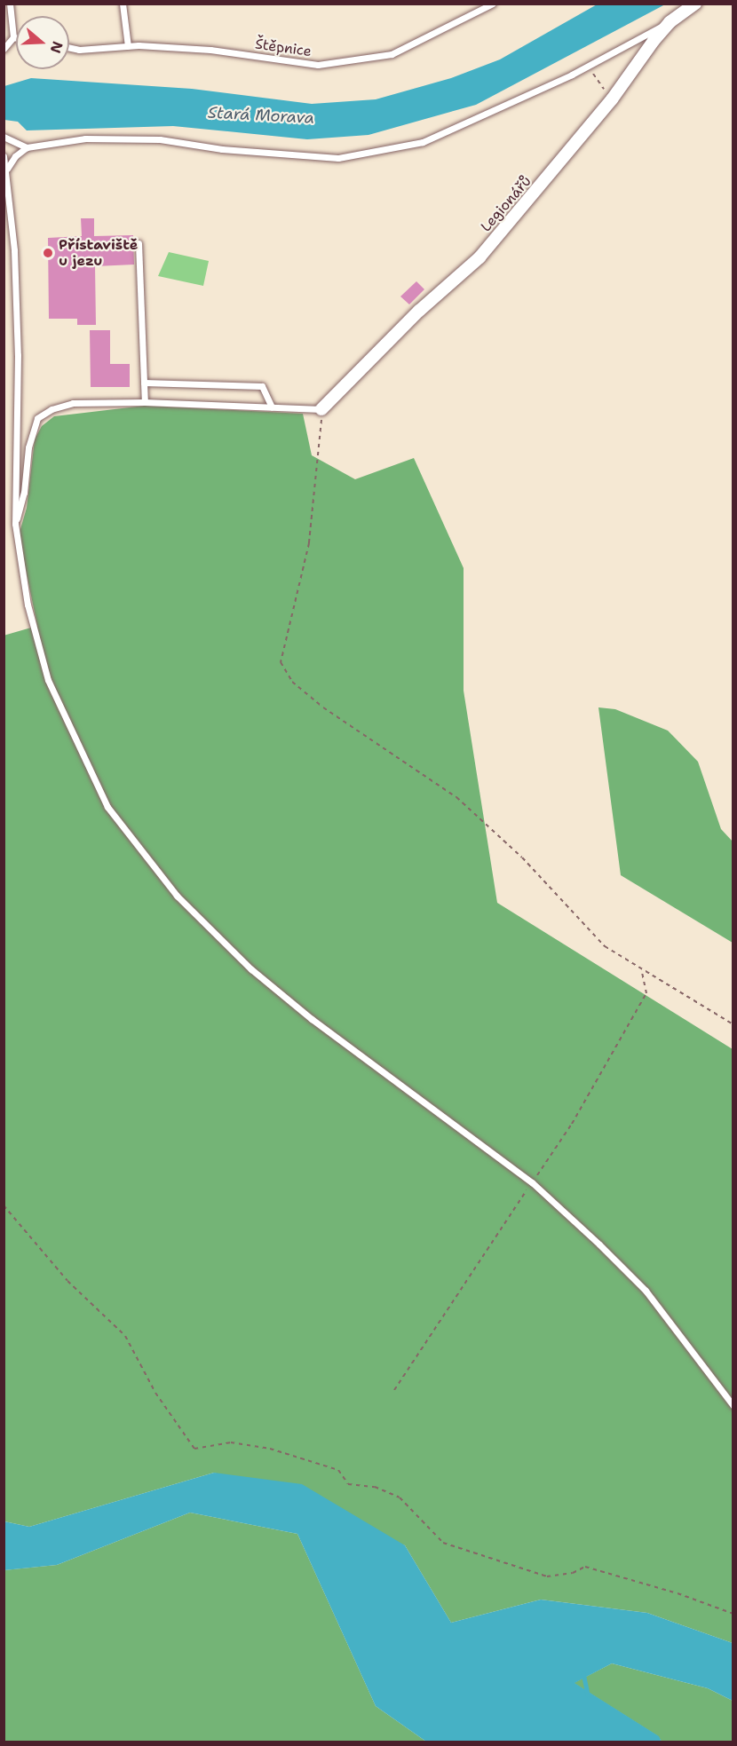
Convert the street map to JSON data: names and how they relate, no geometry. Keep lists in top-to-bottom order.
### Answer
{
  "streets": {
    "street": ["Legionářů"],
    "lane": ["Štěpnice"]
  },
  "water": ["Stará Morava"],
  "places": ["Přístaviště u jezu"],
  "north": "right"
}
